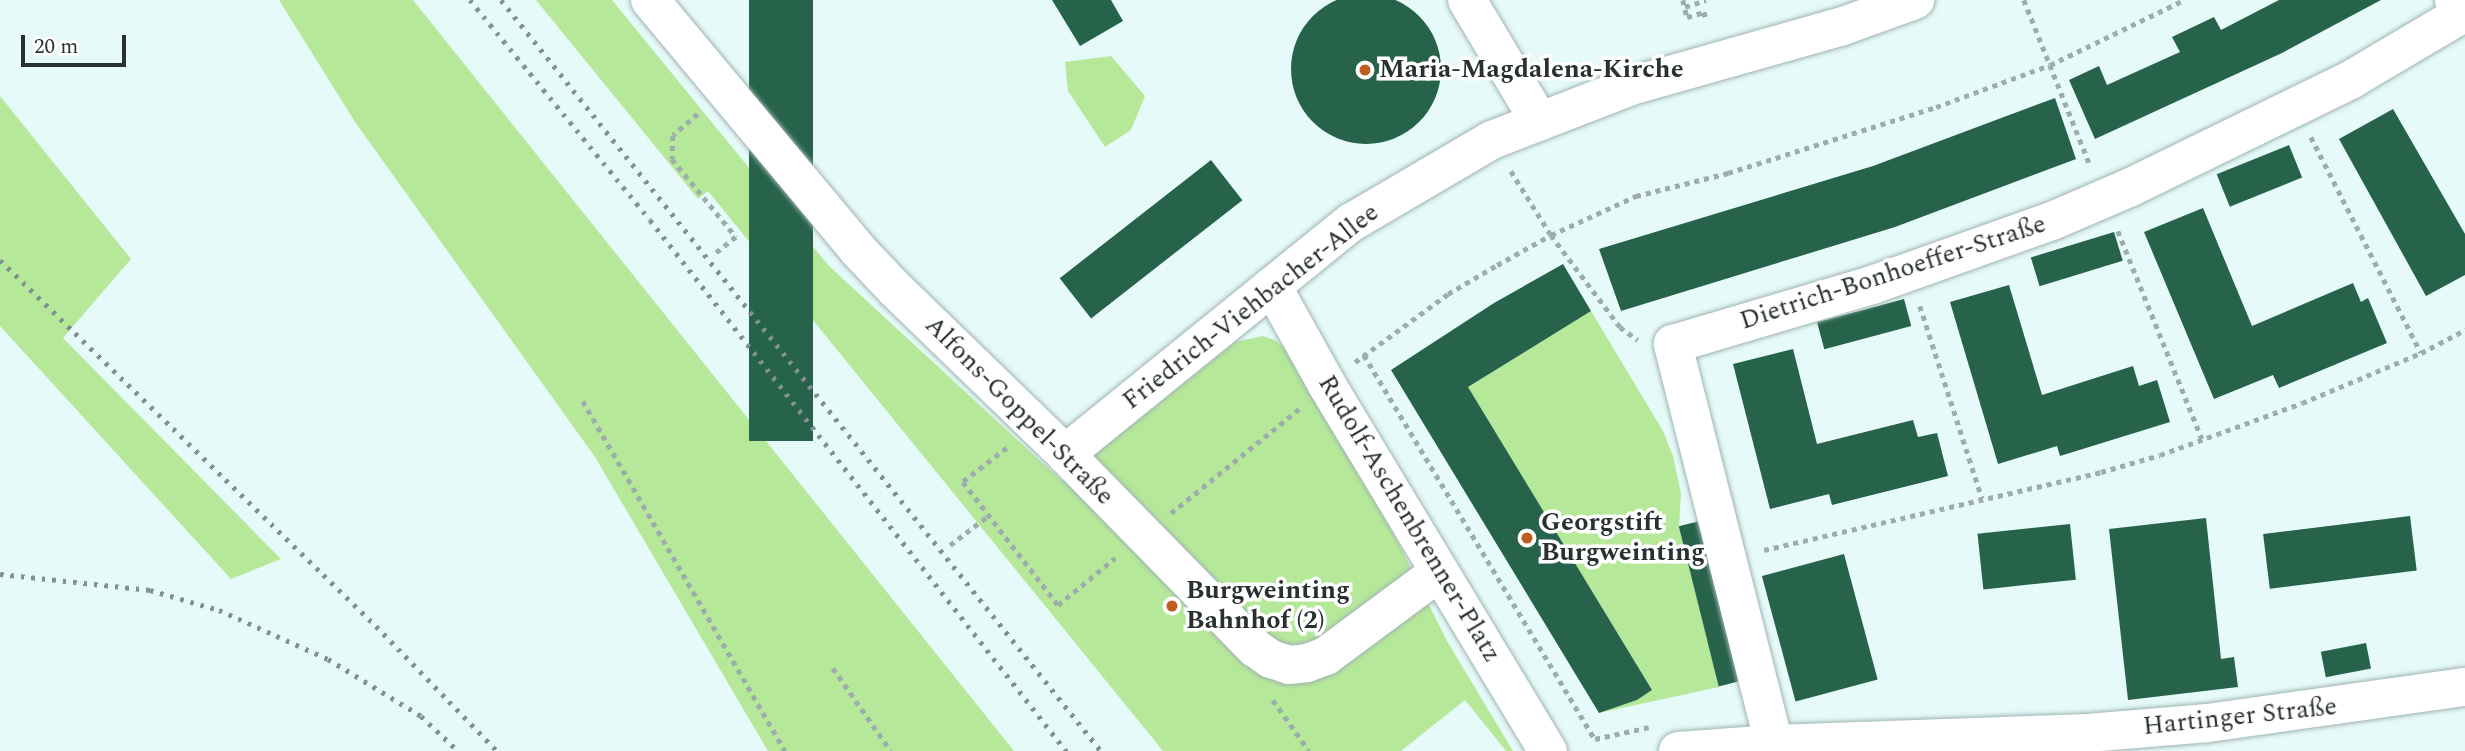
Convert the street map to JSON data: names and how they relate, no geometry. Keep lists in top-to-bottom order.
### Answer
{
  "streets": {
    "street": [
      "Dietrich-Bonhoeffer-Straße",
      "Friedrich-Viehbacher-Allee",
      "Alfons-Goppel-Straße",
      "Rudolf-Aschenbrenner-Platz",
      "Hartinger Straße"
    ]
  },
  "crossings": [
    ["Friedrich-Viehbacher-Allee", "Alfons-Goppel-Straße"],
    ["Friedrich-Viehbacher-Allee", "Rudolf-Aschenbrenner-Platz"],
    ["Alfons-Goppel-Straße", "Rudolf-Aschenbrenner-Platz"]
  ],
  "places": ["Maria-Magdalena-Kirche", "Georgstift Burgweinting", "Burgweinting Bahnhof (2)"],
  "scale_bar": "20 m"
}
